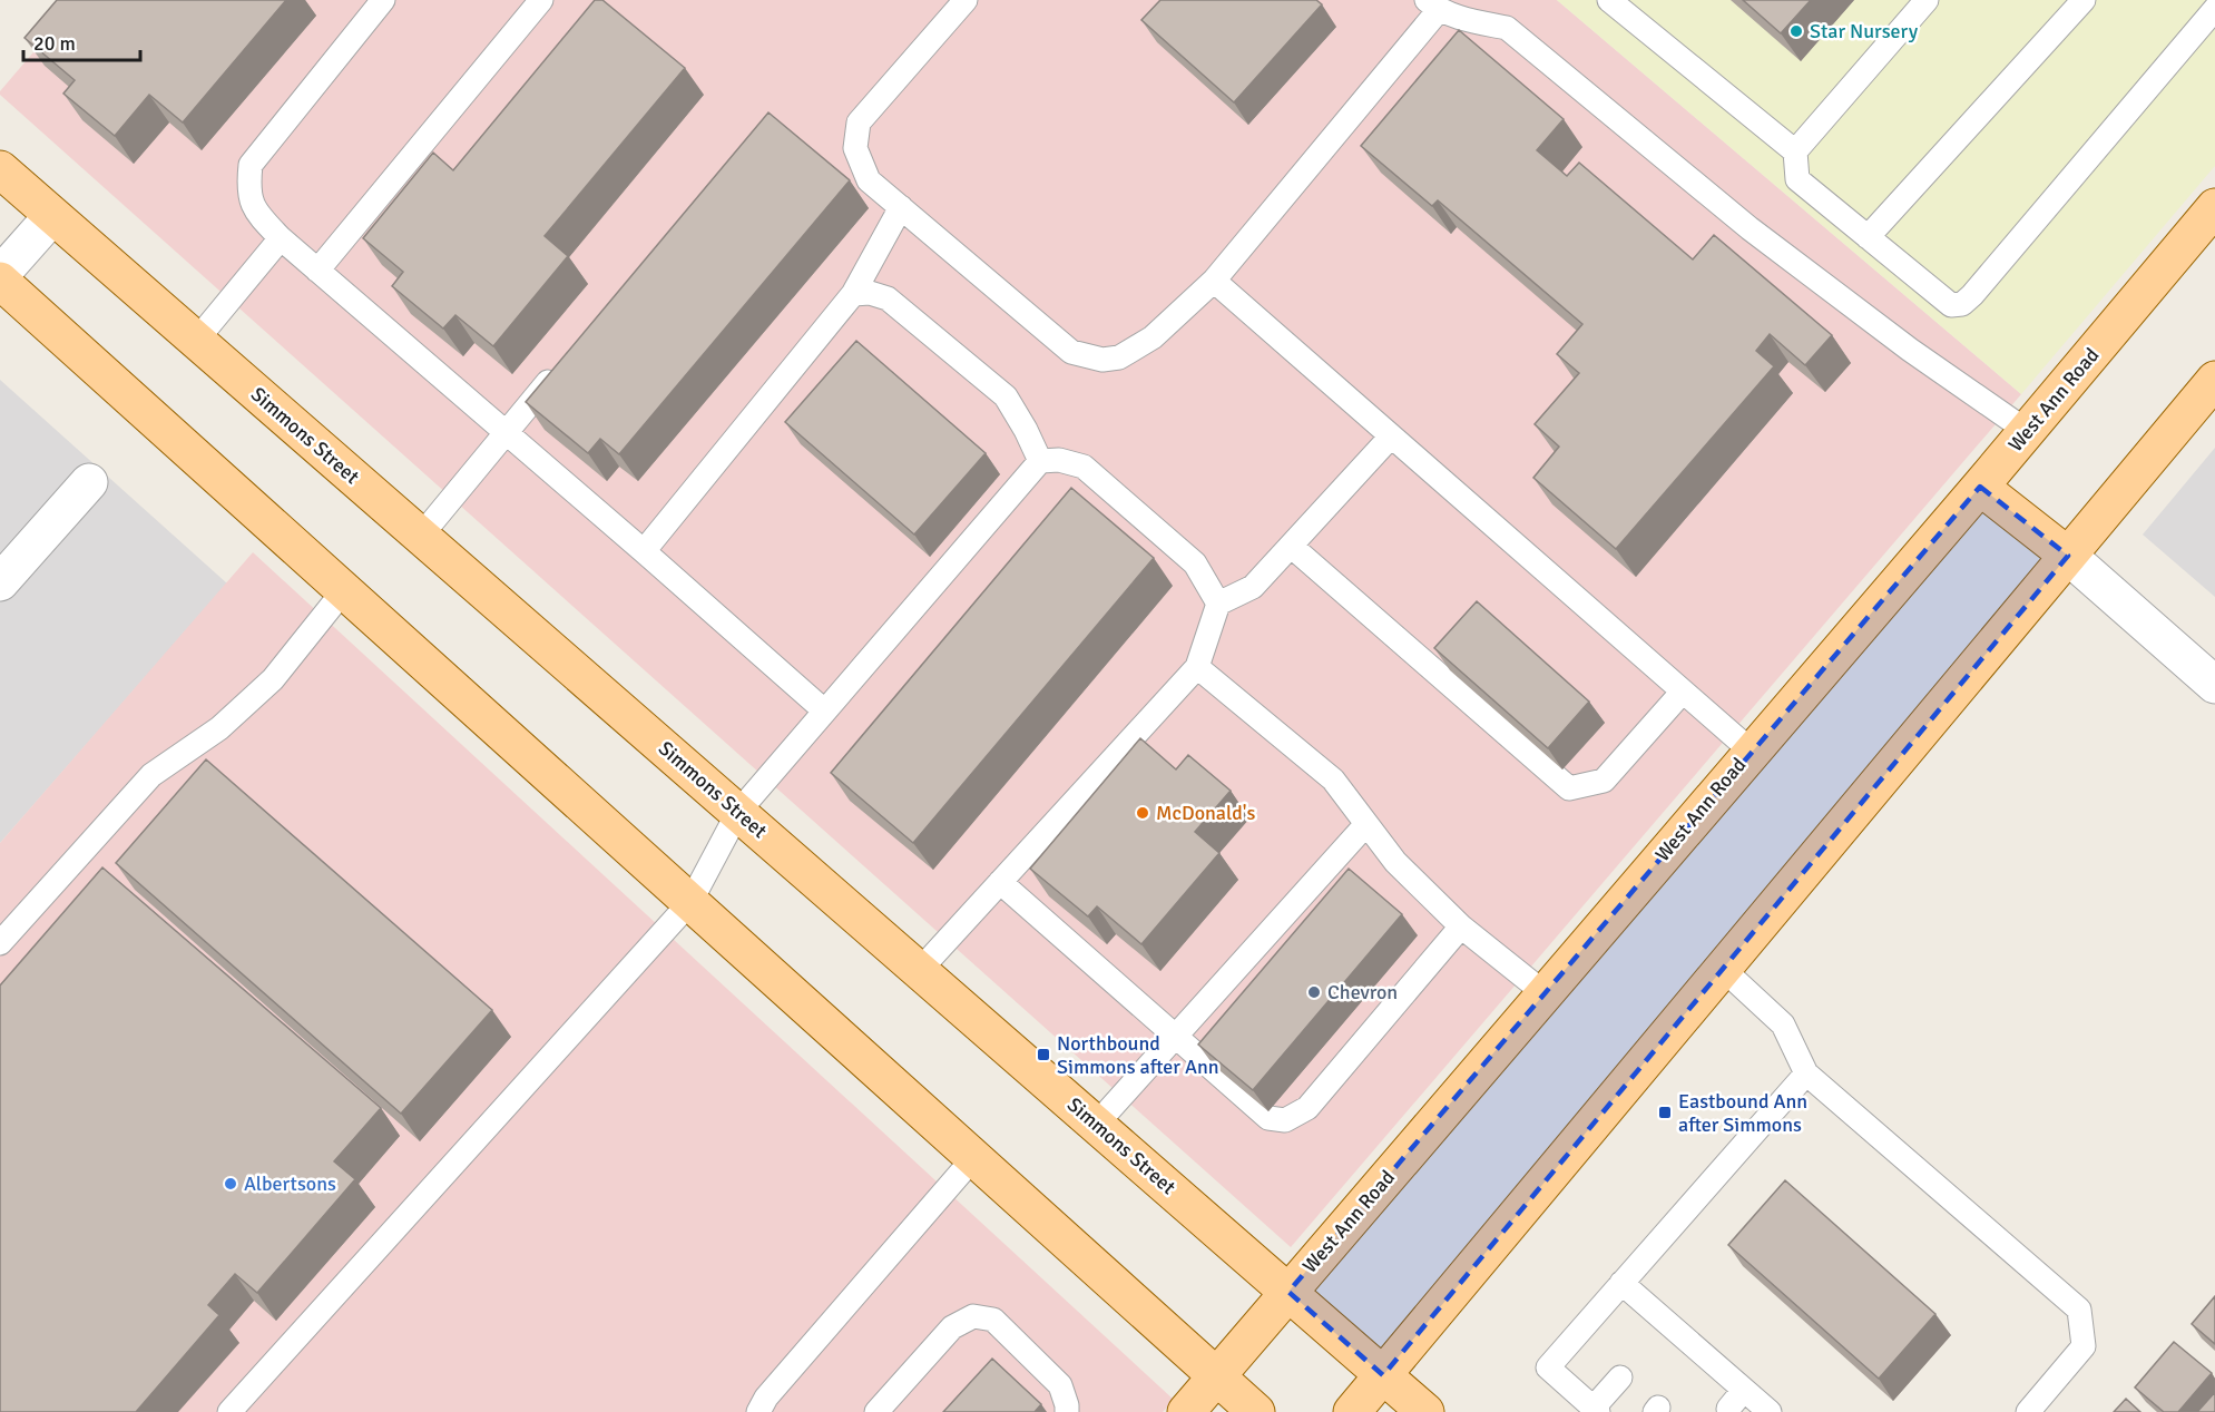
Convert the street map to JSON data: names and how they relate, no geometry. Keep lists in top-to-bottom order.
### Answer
{
  "streets": {
    "main road": ["West Ann Road", "Simmons Street"]
  },
  "crossings": [
    ["West Ann Road", "Simmons Street"]
  ],
  "places": {
    "other": [
      "Star Nursery",
      "McDonald's",
      "Chevron",
      "Albertsons"
    ],
    "transit": ["Northbound Simmons after Ann", "Eastbound Ann after Simmons"]
  },
  "scale_bar": "20 m"
}
